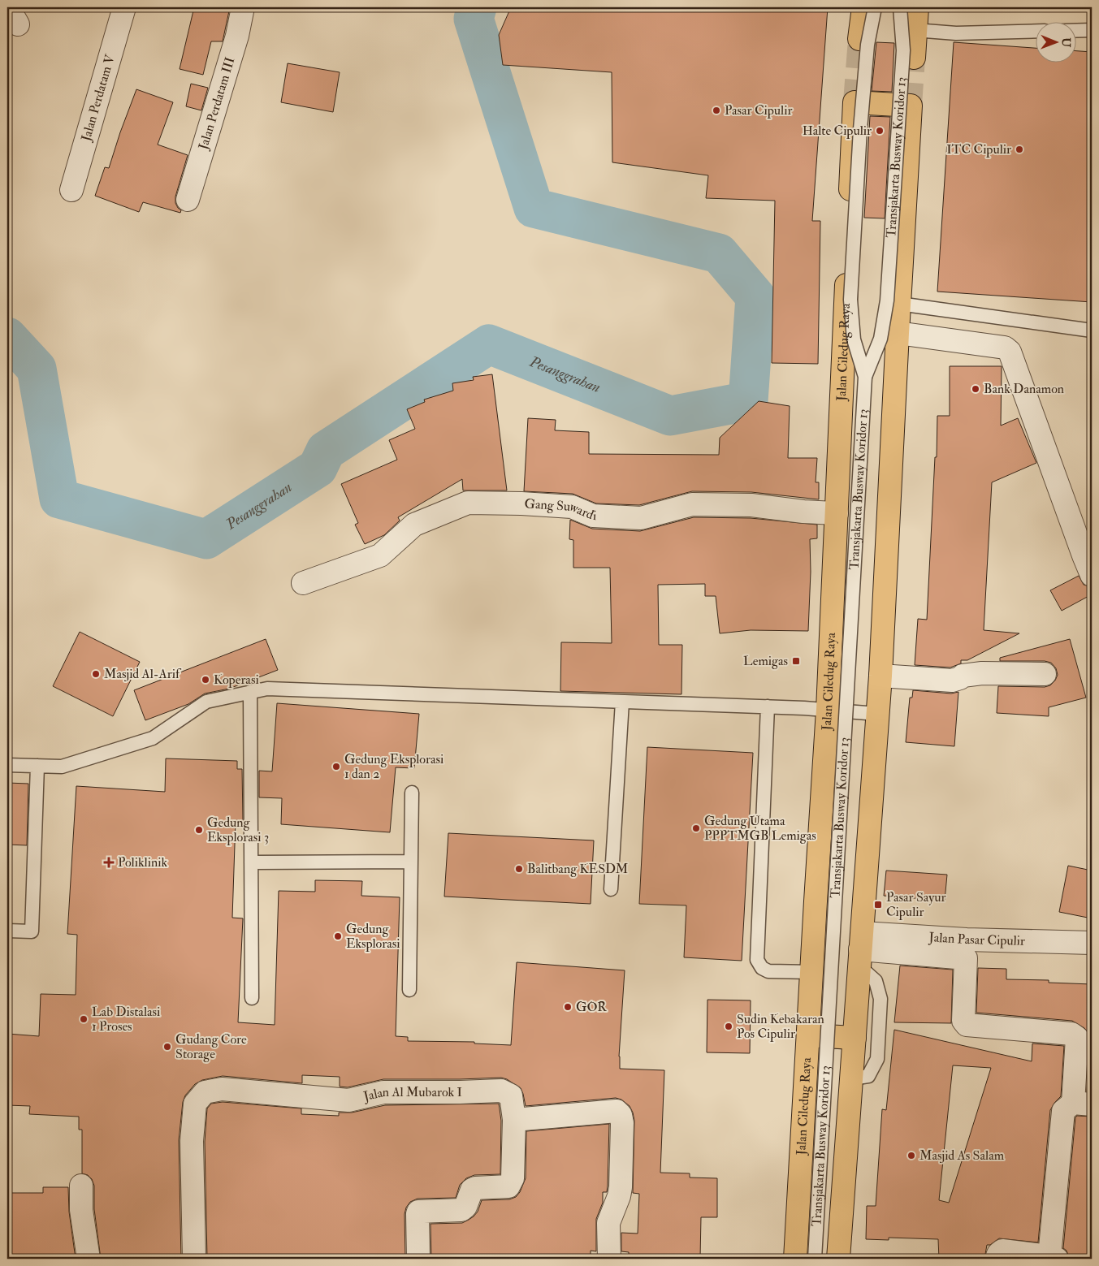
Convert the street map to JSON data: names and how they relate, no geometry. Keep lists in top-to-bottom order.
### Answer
{
  "streets": {
    "main road": ["Jalan Ciledug Raya"],
    "street": [
      "Jalan Perdatam V",
      "Jalan Perdatam III",
      "Gang Suwardi",
      "Jalan Pasar Cipulir",
      "Jalan Al Mubarok I"
    ],
    "lane": ["Transjakarta Busway Koridor 13"]
  },
  "crossings": [
    ["Jalan Ciledug Raya", "Gang Suwardi"]
  ],
  "water": ["Pesanggrahan"],
  "places": {
    "other": [
      "Pasar Cipulir",
      "Halte Cipulir",
      "ITC Cipulir",
      "Bank Danamon",
      "Masjid Al-Arif",
      "Koperasi",
      "Gedung Eksplorasi 1 dan 2",
      "Gedung Utama PPPTMGB Lemigas",
      "Gedung Eksplorasi 3",
      "Balitbang KESDM",
      "Gedung Eksplorasi",
      "GOR",
      "Lab Distalasi 1 Proses",
      "Sudin Kebakaran Pos Cipulir",
      "Gudang Core Storage",
      "Masjid As Salam"
    ],
    "transit": ["Lemigas", "Pasar Sayur Cipulir"],
    "health": ["Poliklinik"]
  },
  "north": "right"
}
